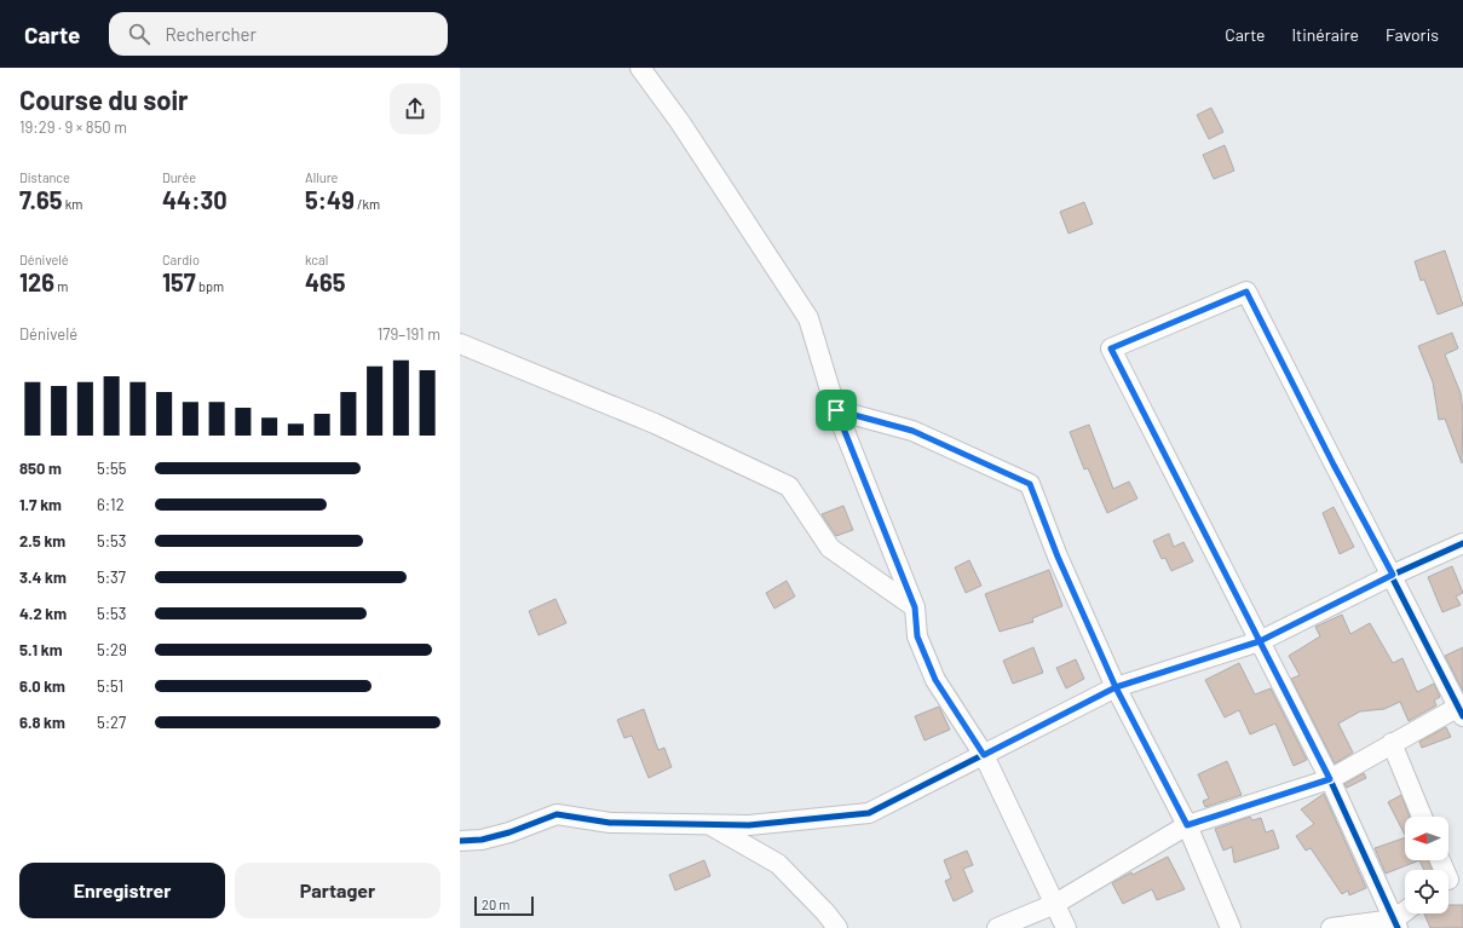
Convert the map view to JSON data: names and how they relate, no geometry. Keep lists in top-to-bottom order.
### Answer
{
  "scale_bar": "20 m",
  "north": "left",
  "page": {
    "header": "Carte",
    "search": "Rechercher",
    "nav": ["Carte", "Itinéraire", "Favoris"],
    "heading": ["Course du soir", "19:29 · 9 × 850 m"],
    "stats": [
      ["Distance", "7.65 km"],
      ["Durée", "44:30"],
      ["Allure", "5:49 /km"],
      ["Dénivelé", "126 m"],
      ["Cardio", "157 bpm"],
      ["kcal", "465"]
    ],
    "chart": ["Dénivelé", "179–191 m"],
    "list": [
      {
        "name": "850 m",
        "note": "5:55"
      },
      {
        "name": "1.7 km",
        "note": "6:12"
      },
      {
        "name": "2.5 km",
        "note": "5:53"
      },
      {
        "name": "3.4 km",
        "note": "5:37"
      },
      {
        "name": "4.2 km",
        "note": "5:53"
      },
      {
        "name": "5.1 km",
        "note": "5:29"
      },
      {
        "name": "6.0 km",
        "note": "5:51"
      },
      {
        "name": "6.8 km",
        "note": "5:27"
      }
    ],
    "buttons": ["Enregistrer", "Partager"],
    "scale": "20 m"
  }
}
